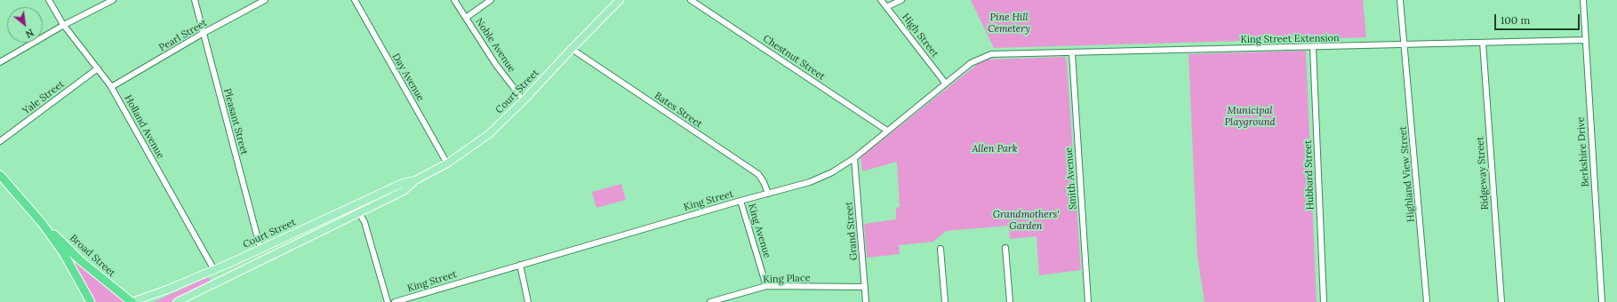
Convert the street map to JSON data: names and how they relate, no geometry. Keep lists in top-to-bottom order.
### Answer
{
  "streets": {
    "highway": ["Broad Street"],
    "main road": ["Court Street"],
    "street": [
      "Pearl Street",
      "High Street",
      "King Street Extension",
      "Noble Avenue",
      "Chestnut Street",
      "Day Avenue",
      "Yale Street",
      "Bates Street",
      "Pleasant Street",
      "Holland Avenue",
      "Berkshire Drive",
      "Ridgeway Street",
      "Highland View Street",
      "Hubbard Street",
      "Smith Avenue",
      "King Street",
      "King Avenue",
      "Grand Street",
      "King Place"
    ]
  },
  "crossings": [
    ["Pearl Street", "Pleasant Street"],
    ["Pearl Street", "Holland Avenue"],
    ["High Street", "King Street"],
    ["King Street Extension", "Berkshire Drive"],
    ["King Street Extension", "Ridgeway Street"],
    ["King Street Extension", "Highland View Street"],
    ["King Street Extension", "Hubbard Street"],
    ["King Street Extension", "Smith Avenue"],
    ["King Street Extension", "King Street"],
    ["Noble Avenue", "Court Street"],
    ["Chestnut Street", "King Street"],
    ["Day Avenue", "Court Street"],
    ["Court Street", "Bates Street"],
    ["Court Street", "Pleasant Street"],
    ["Court Street", "Holland Avenue"],
    ["Court Street", "Broad Street"],
    ["Yale Street", "Holland Avenue"],
    ["Bates Street", "King Street"],
    ["King Street", "King Avenue"],
    ["King Street", "Grand Street"],
    ["King Avenue", "King Place"],
    ["Grand Street", "King Place"]
  ],
  "parks": [
    "Pine Hill Cemetery",
    "Municipal Playground",
    "Allen Park",
    "Grandmothers' Garden"
  ],
  "scale_bar": "100 m",
  "north": "bottom right"
}
